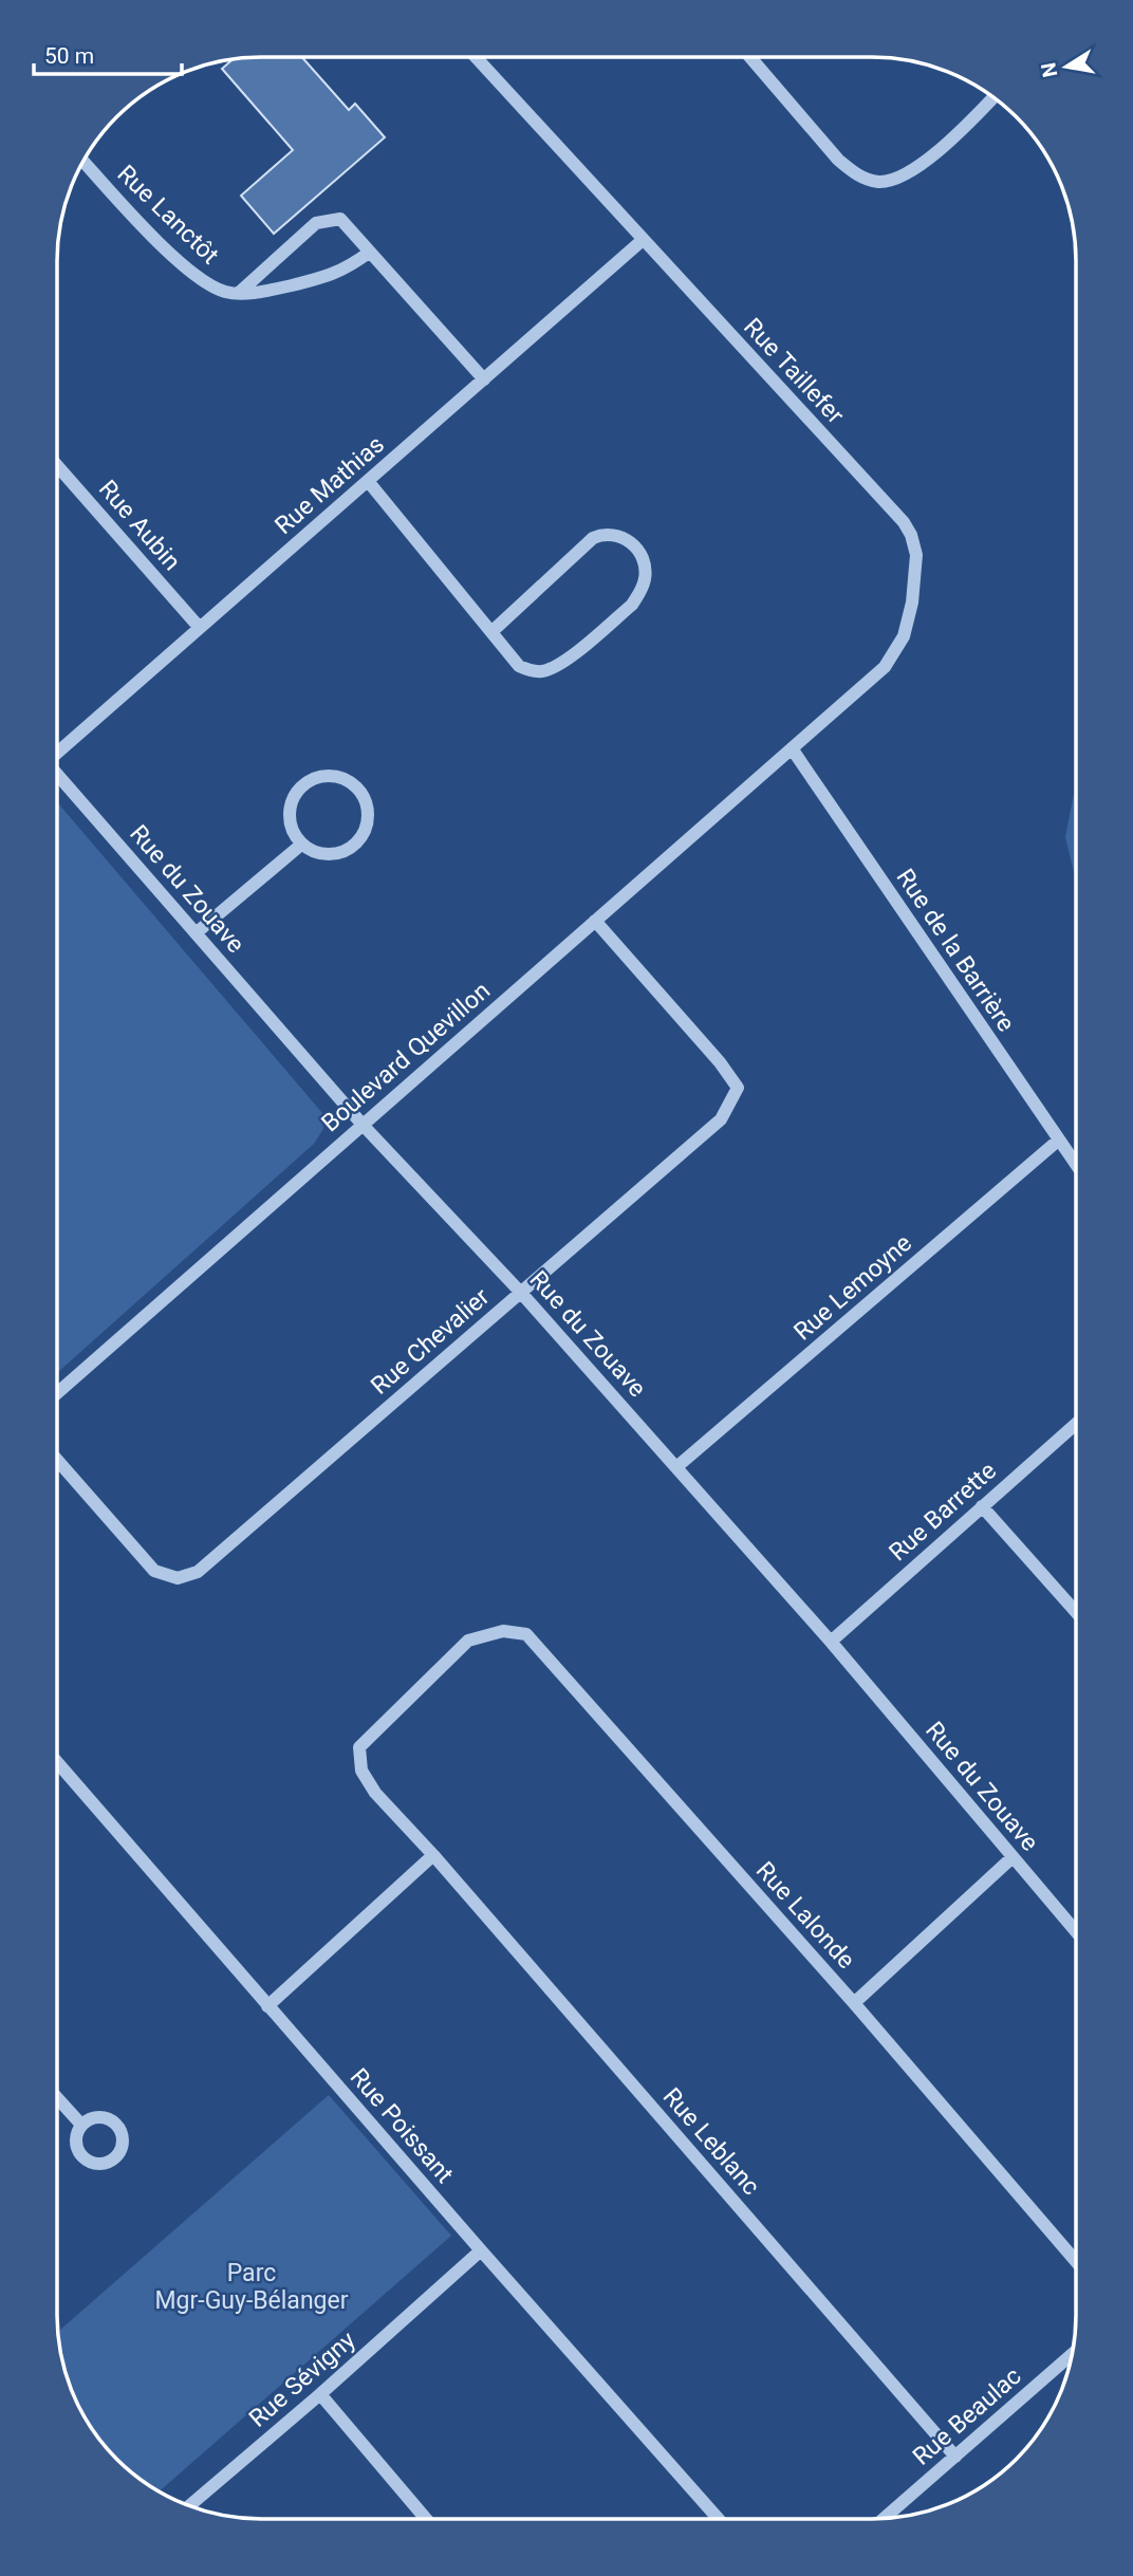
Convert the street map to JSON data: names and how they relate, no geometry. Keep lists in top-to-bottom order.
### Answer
{
  "streets": {
    "street": [
      "Rue Lanctôt",
      "Rue Taillefer",
      "Rue Mathias",
      "Rue Aubin",
      "Rue du Zouave",
      "Rue de la Barrière",
      "Boulevard Quevillon",
      "Rue Lemoyne",
      "Rue Chevalier",
      "Rue Barrette",
      "Rue Lalonde",
      "Rue Poissant",
      "Rue Leblanc",
      "Rue Sévigny",
      "Rue Beaulac"
    ]
  },
  "crossings": [
    ["Rue Taillefer", "Rue Mathias"],
    ["Rue Taillefer", "Rue de la Barrière"],
    ["Rue Taillefer", "Boulevard Quevillon"],
    ["Rue Mathias", "Rue Aubin"],
    ["Rue du Zouave", "Boulevard Quevillon"],
    ["Rue du Zouave", "Rue Lemoyne"],
    ["Rue du Zouave", "Rue Chevalier"],
    ["Rue du Zouave", "Rue Barrette"],
    ["Rue de la Barrière", "Boulevard Quevillon"],
    ["Rue de la Barrière", "Rue Lemoyne"],
    ["Boulevard Quevillon", "Rue Chevalier"],
    ["Rue Lalonde", "Rue Leblanc"],
    ["Rue Poissant", "Rue Sévigny"],
    ["Rue Leblanc", "Rue Beaulac"]
  ],
  "parks": ["Parc Mgr-Guy-Bélanger"],
  "scale_bar": "50 m",
  "north": "left"
}
